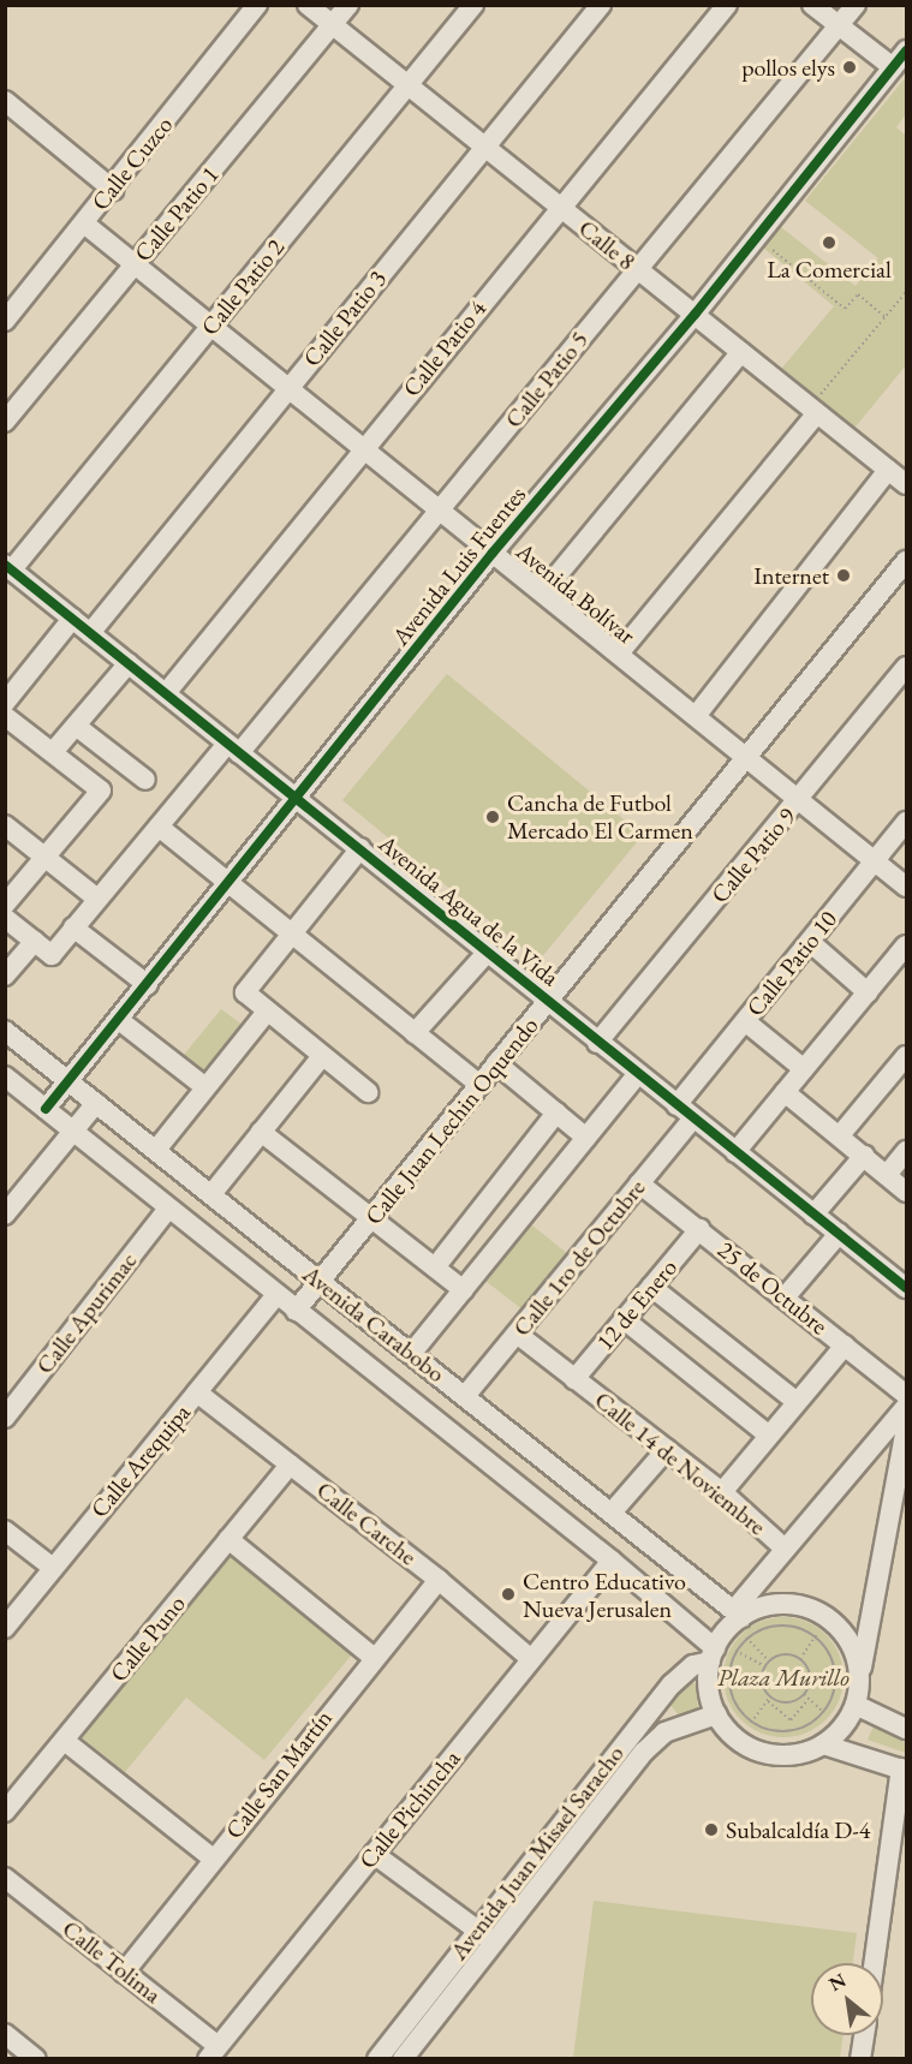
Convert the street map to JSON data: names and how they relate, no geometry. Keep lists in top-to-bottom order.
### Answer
{
  "streets": {
    "street": [
      "Calle Cuzco",
      "Calle Patio 1",
      "Calle 8",
      "Calle Patio 2",
      "Calle Patio 3",
      "Calle Patio 4",
      "Calle Patio 5",
      "Avenida Luis Fuentes",
      "Avenida Bolívar",
      "Calle Patio 9",
      "Avenida Agua de la Vida",
      "Calle Patio 10",
      "Calle Juan Lechin Oquendo",
      "Calle 1ro de Octubre",
      "25 de Octubre",
      "12 de Enero",
      "Calle Apurimac",
      "Avenida Carabobo",
      "Calle Arequipa",
      "Calle 14 de Noviembre",
      "Calle Carche",
      "Calle Puno",
      "Calle San Martín",
      "Calle Pichincha",
      "Avenida Juan Misael Saracho",
      "Calle Tolima"
    ]
  },
  "crossings": [
    ["Calle Cuzco", "Avenida Bolívar"],
    ["Calle Patio 1", "Calle 8"],
    ["Calle Patio 1", "Avenida Bolívar"],
    ["Calle 8", "Calle Patio 2"],
    ["Calle 8", "Calle Patio 3"],
    ["Calle 8", "Calle Patio 4"],
    ["Calle 8", "Calle Patio 5"],
    ["Calle 8", "Avenida Luis Fuentes"],
    ["Calle Patio 2", "Avenida Bolívar"],
    ["Calle Patio 2", "Avenida Agua de la Vida"],
    ["Calle Patio 3", "Avenida Bolívar"],
    ["Calle Patio 3", "Avenida Agua de la Vida"],
    ["Calle Patio 4", "Avenida Bolívar"],
    ["Calle Patio 4", "Avenida Agua de la Vida"],
    ["Calle Patio 5", "Avenida Bolívar"],
    ["Calle Patio 5", "Avenida Agua de la Vida"],
    ["Avenida Luis Fuentes", "Avenida Bolívar"],
    ["Avenida Luis Fuentes", "Avenida Agua de la Vida"],
    ["Avenida Luis Fuentes", "Avenida Carabobo"],
    ["Avenida Bolívar", "Calle Patio 9"],
    ["Avenida Bolívar", "Calle Patio 10"],
    ["Avenida Bolívar", "Calle Juan Lechin Oquendo"],
    ["Calle Patio 9", "Avenida Agua de la Vida"],
    ["Avenida Agua de la Vida", "Calle Patio 10"],
    ["Avenida Agua de la Vida", "Calle Juan Lechin Oquendo"],
    ["Avenida Agua de la Vida", "Calle 1ro de Octubre"],
    ["Calle Juan Lechin Oquendo", "Avenida Carabobo"],
    ["Calle 1ro de Octubre", "25 de Octubre"],
    ["Calle 1ro de Octubre", "Avenida Carabobo"],
    ["Calle 1ro de Octubre", "Calle 14 de Noviembre"],
    ["25 de Octubre", "12 de Enero"],
    ["12 de Enero", "Calle 14 de Noviembre"],
    ["Calle Apurimac", "Avenida Carabobo"],
    ["Avenida Carabobo", "Calle Arequipa"],
    ["Avenida Carabobo", "Calle Pichincha"],
    ["Avenida Carabobo", "Avenida Juan Misael Saracho"],
    ["Calle Arequipa", "Calle Carche"],
    ["Calle Carche", "Calle Puno"],
    ["Calle Carche", "Calle San Martín"],
    ["Calle Carche", "Calle Pichincha"],
    ["Calle San Martín", "Calle Tolima"],
    ["Calle Pichincha", "Calle Tolima"]
  ],
  "parks": ["Plaza Murillo"],
  "places": [
    "pollos elys",
    "La Comercial",
    "Internet",
    "Cancha de Futbol Mercado El Carmen",
    "Centro Educativo Nueva Jerusalen",
    "Subalcaldía D-4"
  ],
  "north": "top left"
}
